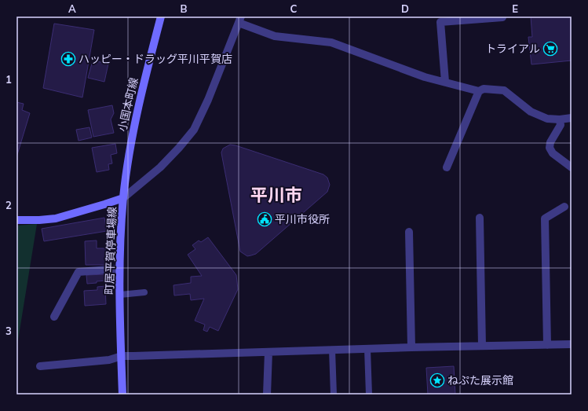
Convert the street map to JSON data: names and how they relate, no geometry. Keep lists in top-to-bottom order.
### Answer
{
  "streets": {
    "main road": ["小国本町線", "町居平賀停車場線"]
  },
  "crossings": [
    ["小国本町線", "町居平賀停車場線"]
  ],
  "districts": ["平川市"],
  "places": {
    "supermarket": ["トライアル"],
    "pharmacy": ["ハッピー・ドラッグ平川平賀店"],
    "public building": ["平川市役所"],
    "place": ["ねぷた展示館"]
  },
  "grid": {
    "columns": [
      "A",
      "B",
      "C",
      "D",
      "E"
    ],
    "rows": ["1", "2", "3"]
  }
}
